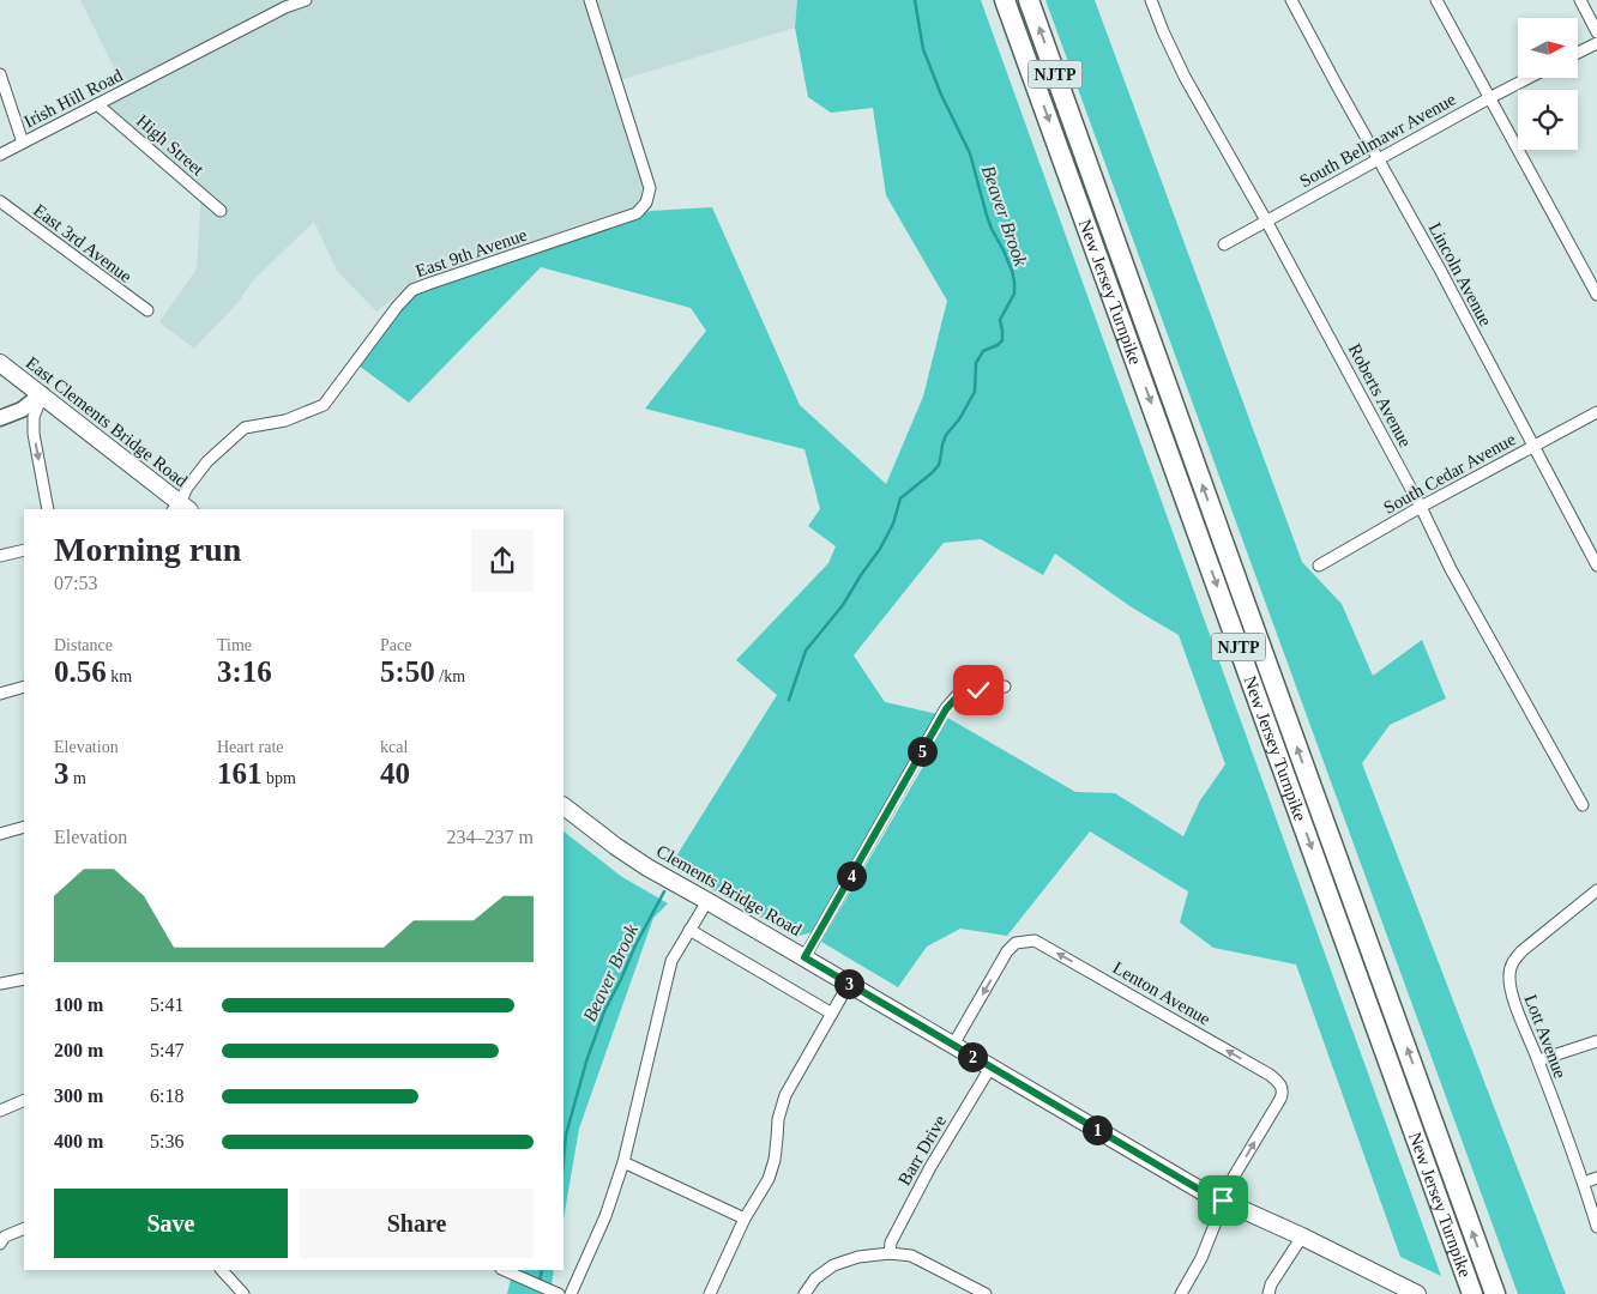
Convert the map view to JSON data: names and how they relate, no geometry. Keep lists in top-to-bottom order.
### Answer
{
  "streets": {
    "highway": ["NJTP", "New Jersey Turnpike"],
    "main road": ["East Clements Bridge Road", "Clements Bridge Road"],
    "street": [
      "Irish Hill Road",
      "South Bellmawr Avenue",
      "High Street",
      "East 3rd Avenue",
      "East 9th Avenue",
      "Lincoln Avenue",
      "Roberts Avenue",
      "South Cedar Avenue",
      "Lenton Avenue",
      "Lott Avenue",
      "Barr Drive"
    ]
  },
  "crossings": [
    ["Irish Hill Road", "High Street"],
    ["South Bellmawr Avenue", "Lincoln Avenue"],
    ["South Bellmawr Avenue", "Roberts Avenue"],
    ["East 9th Avenue", "East Clements Bridge Road"],
    ["Lincoln Avenue", "South Cedar Avenue"],
    ["Roberts Avenue", "South Cedar Avenue"],
    ["Clements Bridge Road", "Lenton Avenue"],
    ["Clements Bridge Road", "Barr Drive"]
  ],
  "water": ["Beaver Brook"],
  "north": "right",
  "page": {
    "heading": ["Morning run", "07:53"],
    "stats": [
      ["Distance", "0.56 km"],
      ["Time", "3:16"],
      ["Pace", "5:50 /km"],
      ["Elevation", "3 m"],
      ["Heart rate", "161 bpm"],
      ["kcal", "40"]
    ],
    "pins": [
      "5",
      "4",
      "3",
      "2",
      "1"
    ],
    "chart": ["Elevation", "234–237 m"],
    "list": [
      {
        "name": "100 m",
        "note": "5:41"
      },
      {
        "name": "200 m",
        "note": "5:47"
      },
      {
        "name": "300 m",
        "note": "6:18"
      },
      {
        "name": "400 m",
        "note": "5:36"
      }
    ],
    "buttons": ["Save", "Share"]
  }
}
